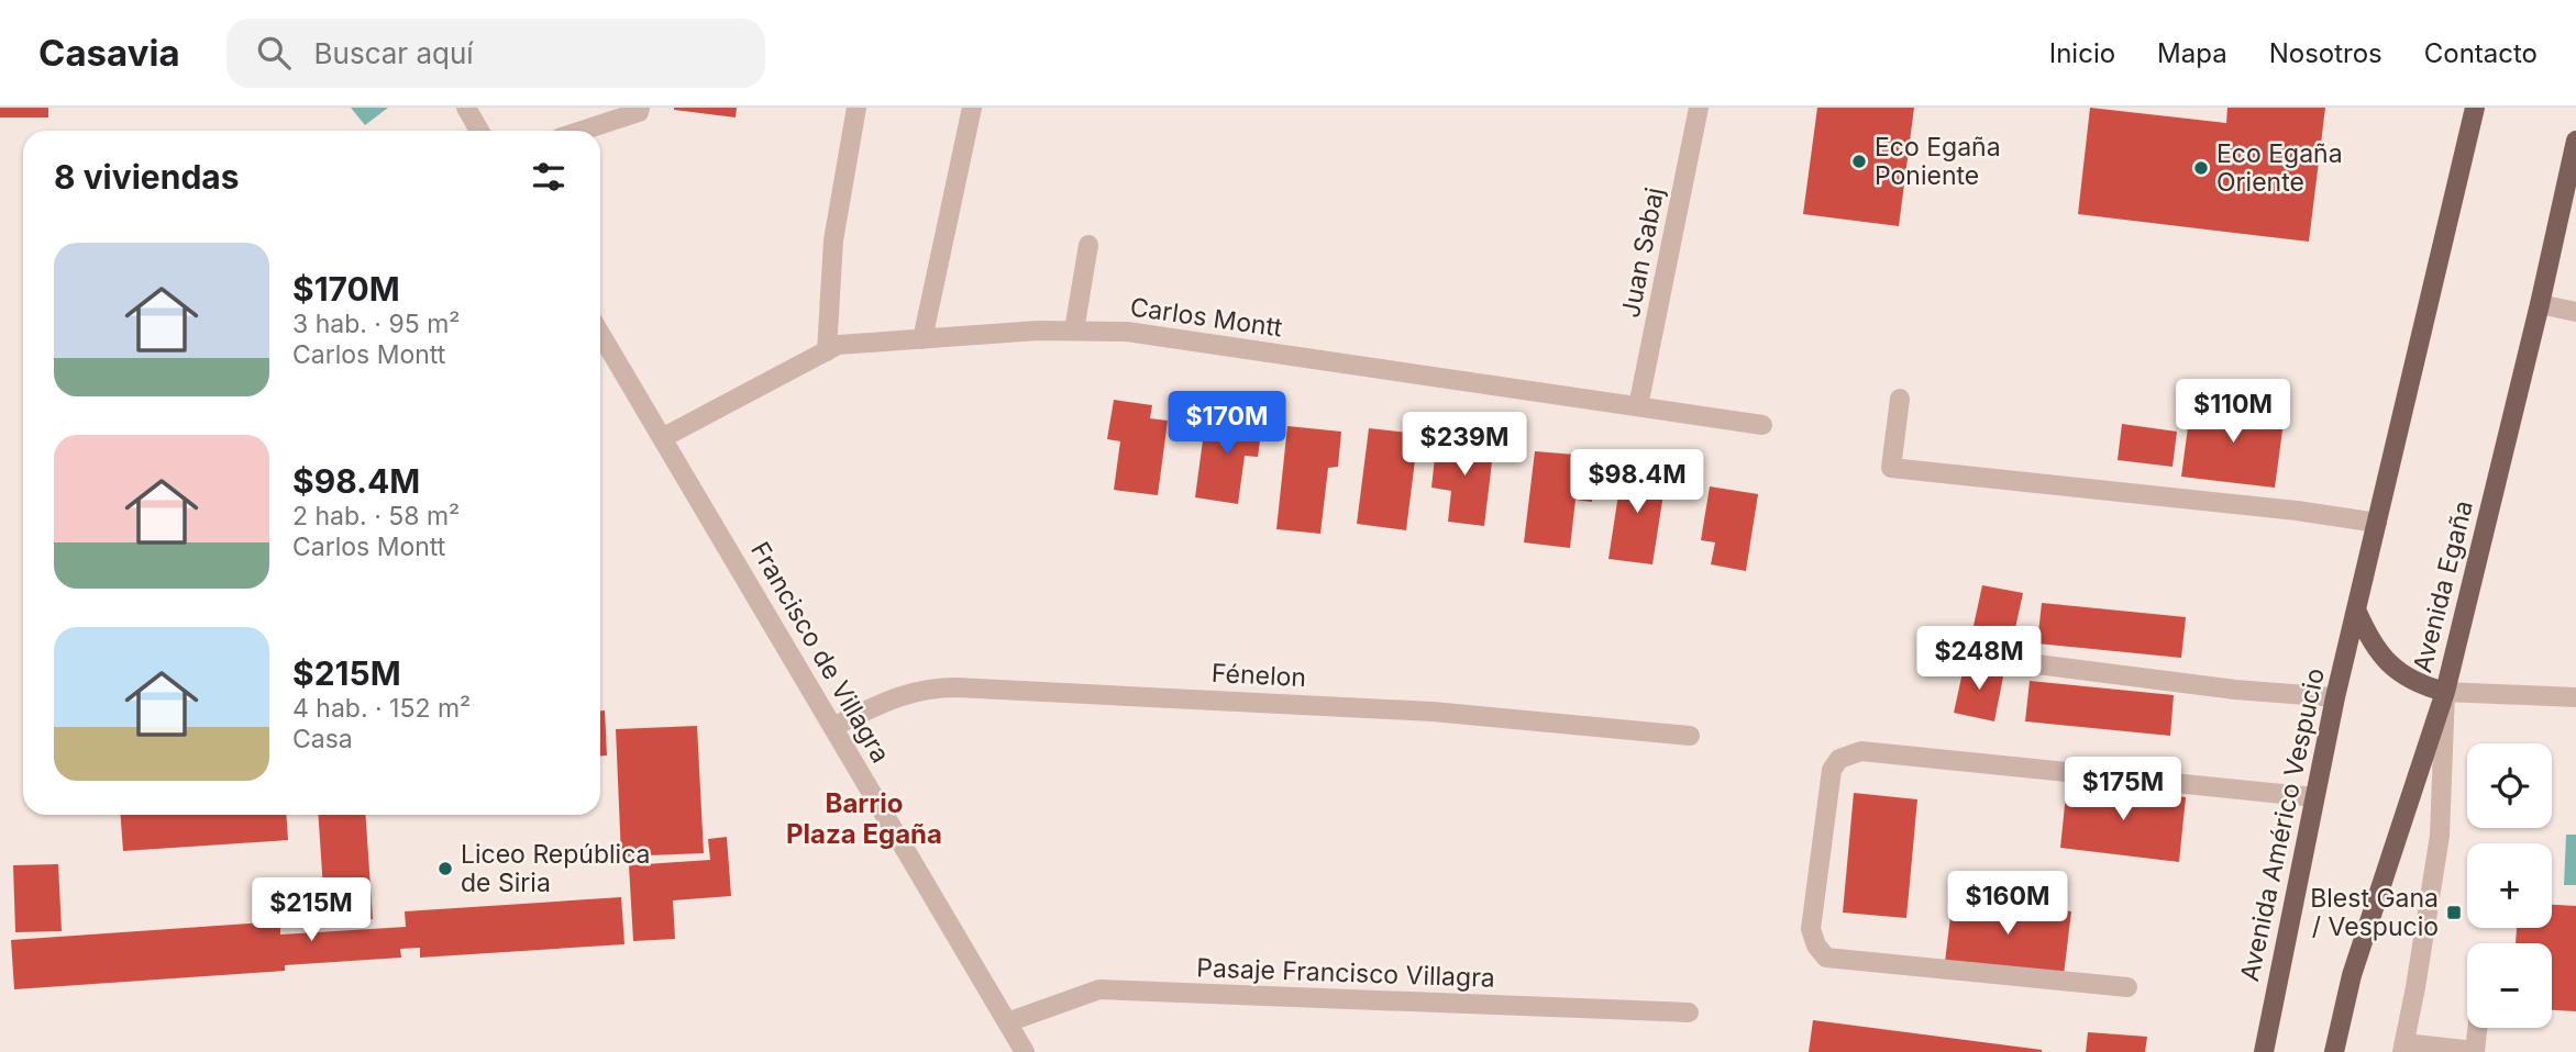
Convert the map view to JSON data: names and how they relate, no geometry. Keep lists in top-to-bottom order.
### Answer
{
  "streets": {
    "main road": ["Avenida Egaña", "Avenida Américo Vespucio"],
    "street": [
      "Juan Sabaj",
      "Carlos Montt",
      "Francisco de Villagra",
      "Fénelon",
      "Pasaje Francisco Villagra"
    ]
  },
  "crossings": [
    ["Juan Sabaj", "Carlos Montt"],
    ["Carlos Montt", "Francisco de Villagra"],
    ["Francisco de Villagra", "Fénelon"],
    ["Francisco de Villagra", "Pasaje Francisco Villagra"]
  ],
  "districts": ["Barrio Plaza Egaña"],
  "places": {
    "other": ["Eco Egaña Poniente", "Eco Egaña Oriente", "Liceo República de Siria"],
    "transit": ["Blest Gana / Vespucio"]
  },
  "page": {
    "header": "Casavia",
    "search": "Buscar aquí",
    "nav": [
      "Inicio",
      "Mapa",
      "Nosotros",
      "Contacto"
    ],
    "heading": "8 viviendas",
    "list": [
      {
        "name": "$170M",
        "note": "3 hab. · 95 m² · Carlos Montt"
      },
      {
        "name": "$98.4M",
        "note": "2 hab. · 58 m² · Carlos Montt"
      },
      {
        "name": "$215M",
        "note": "4 hab. · 152 m² · Casa"
      }
    ],
    "price": [
      "$110M",
      "$170M",
      "$239M",
      "$98.4M",
      "$248M",
      "$175M",
      "$160M",
      "$215M"
    ],
    "map_buttons": ["+", "−"]
  }
}
